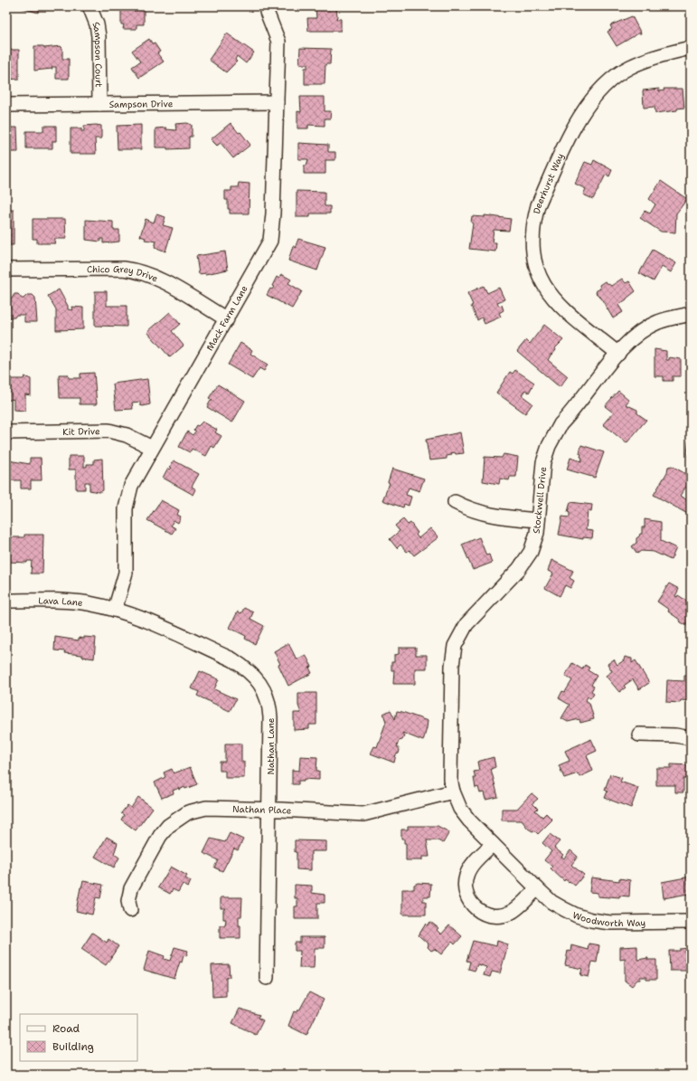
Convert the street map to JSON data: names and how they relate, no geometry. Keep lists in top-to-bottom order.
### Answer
{
  "streets": {
    "street": [
      "Sampson Court",
      "Sampson Drive",
      "Deerhurst Way",
      "Chico Grey Drive",
      "Mack Farm Lane",
      "Kit Drive",
      "Stockwell Drive",
      "Lava Lane",
      "Nathan Lane",
      "Nathan Place",
      "Woodworth Way"
    ]
  },
  "crossings": [
    ["Sampson Court", "Sampson Drive"],
    ["Sampson Drive", "Mack Farm Lane"],
    ["Deerhurst Way", "Stockwell Drive"],
    ["Chico Grey Drive", "Mack Farm Lane"],
    ["Mack Farm Lane", "Kit Drive"],
    ["Mack Farm Lane", "Lava Lane"],
    ["Mack Farm Lane", "Nathan Lane"],
    ["Stockwell Drive", "Nathan Place"],
    ["Stockwell Drive", "Woodworth Way"],
    ["Lava Lane", "Nathan Lane"],
    ["Nathan Lane", "Nathan Place"],
    ["Nathan Place", "Woodworth Way"]
  ],
  "legend": ["Road", "Building"]
}
